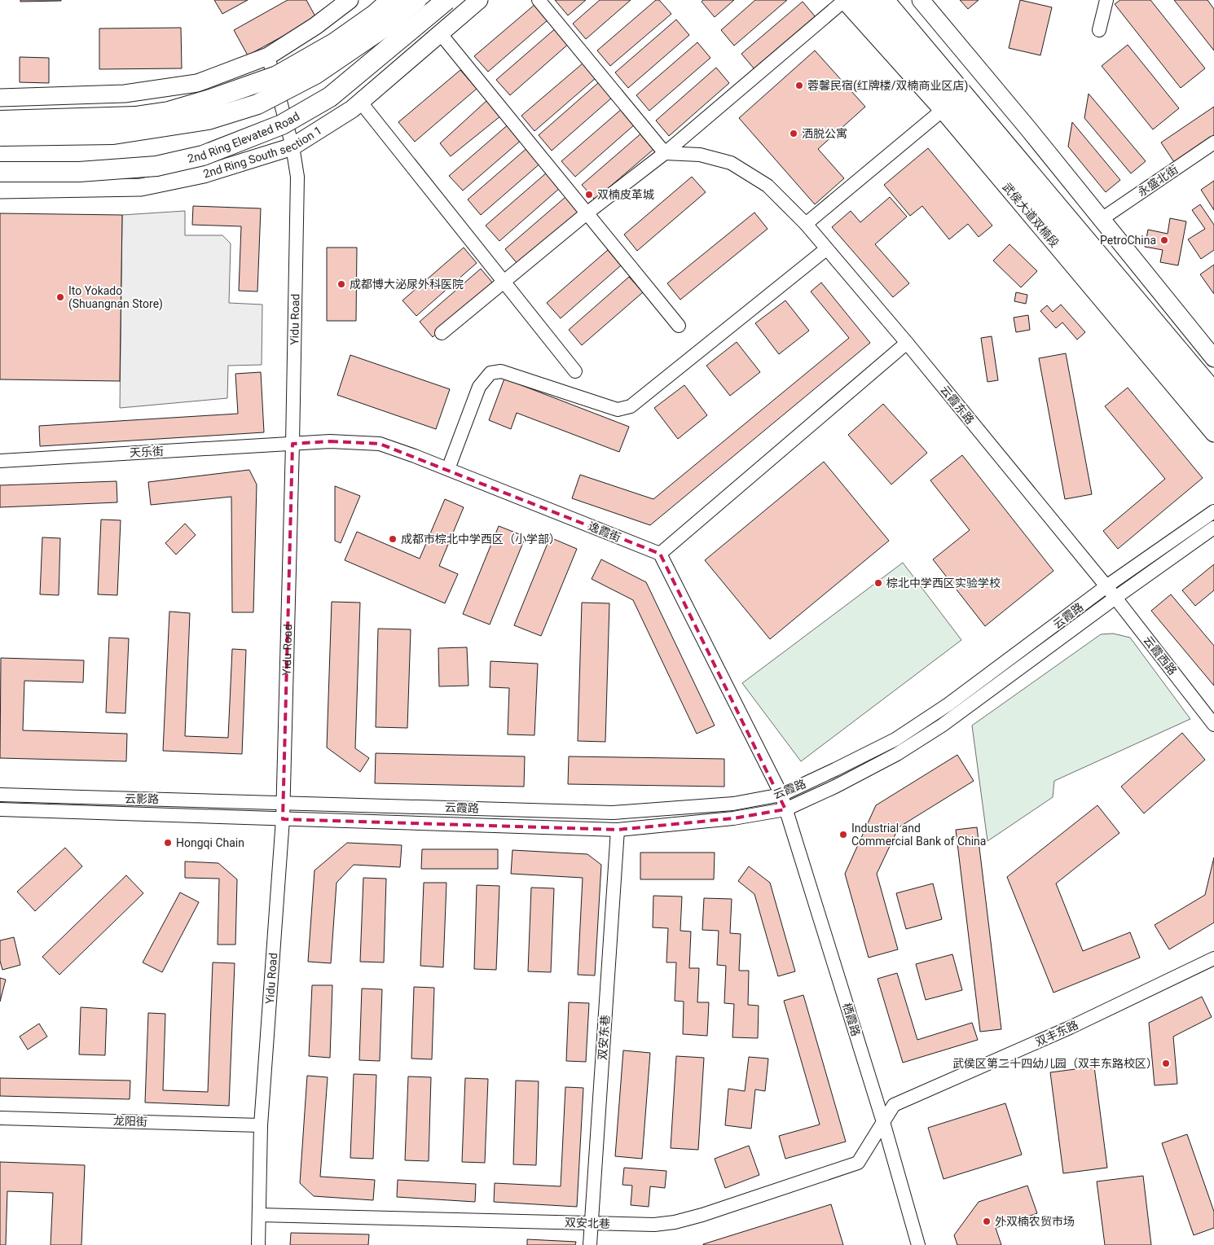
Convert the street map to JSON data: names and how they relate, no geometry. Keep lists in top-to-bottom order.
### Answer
{
  "streets": {
    "highway": ["2nd Ring Elevated Road"],
    "main road": ["2nd Ring South section 1", "武侯大道双楠段"],
    "street": [
      "永盛北街",
      "Yidu Road",
      "云霞东路",
      "天乐街",
      "逸霞街",
      "云霞路",
      "云霞西路",
      "云影路",
      "栖霞路",
      "双丰东路",
      "双安东巷",
      "龙阳街",
      "双安北巷"
    ]
  },
  "crossings": [
    ["2nd Ring South section 1", "Yidu Road"],
    ["Yidu Road", "天乐街"],
    ["Yidu Road", "逸霞街"],
    ["Yidu Road", "云霞路"],
    ["Yidu Road", "云影路"],
    ["Yidu Road", "龙阳街"],
    ["Yidu Road", "双安北巷"],
    ["云霞东路", "云霞路"],
    ["云霞东路", "云霞西路"],
    ["天乐街", "逸霞街"],
    ["云霞路", "云霞西路"],
    ["云霞路", "云影路"],
    ["云霞路", "栖霞路"],
    ["栖霞路", "双丰东路"],
    ["栖霞路", "双安北巷"],
    ["双丰东路", "双安北巷"],
    ["双安东巷", "双安北巷"]
  ],
  "places": [
    "蓉馨民宿(红牌楼/双楠商业区店)",
    "洒脱公寓",
    "双楠皮革城",
    "PetroChina",
    "成都博大泌尿外科医院",
    "Ito Yokado (Shuangnan Store)",
    "成都市棕北中学西区（小学部）",
    "棕北中学西区实验学校",
    "Industrial and Commercial Bank of China",
    "Hongqi Chain",
    "武侯区第二十四幼儿园（双丰东路校区）",
    "外双楠农贸市场"
  ]
}
